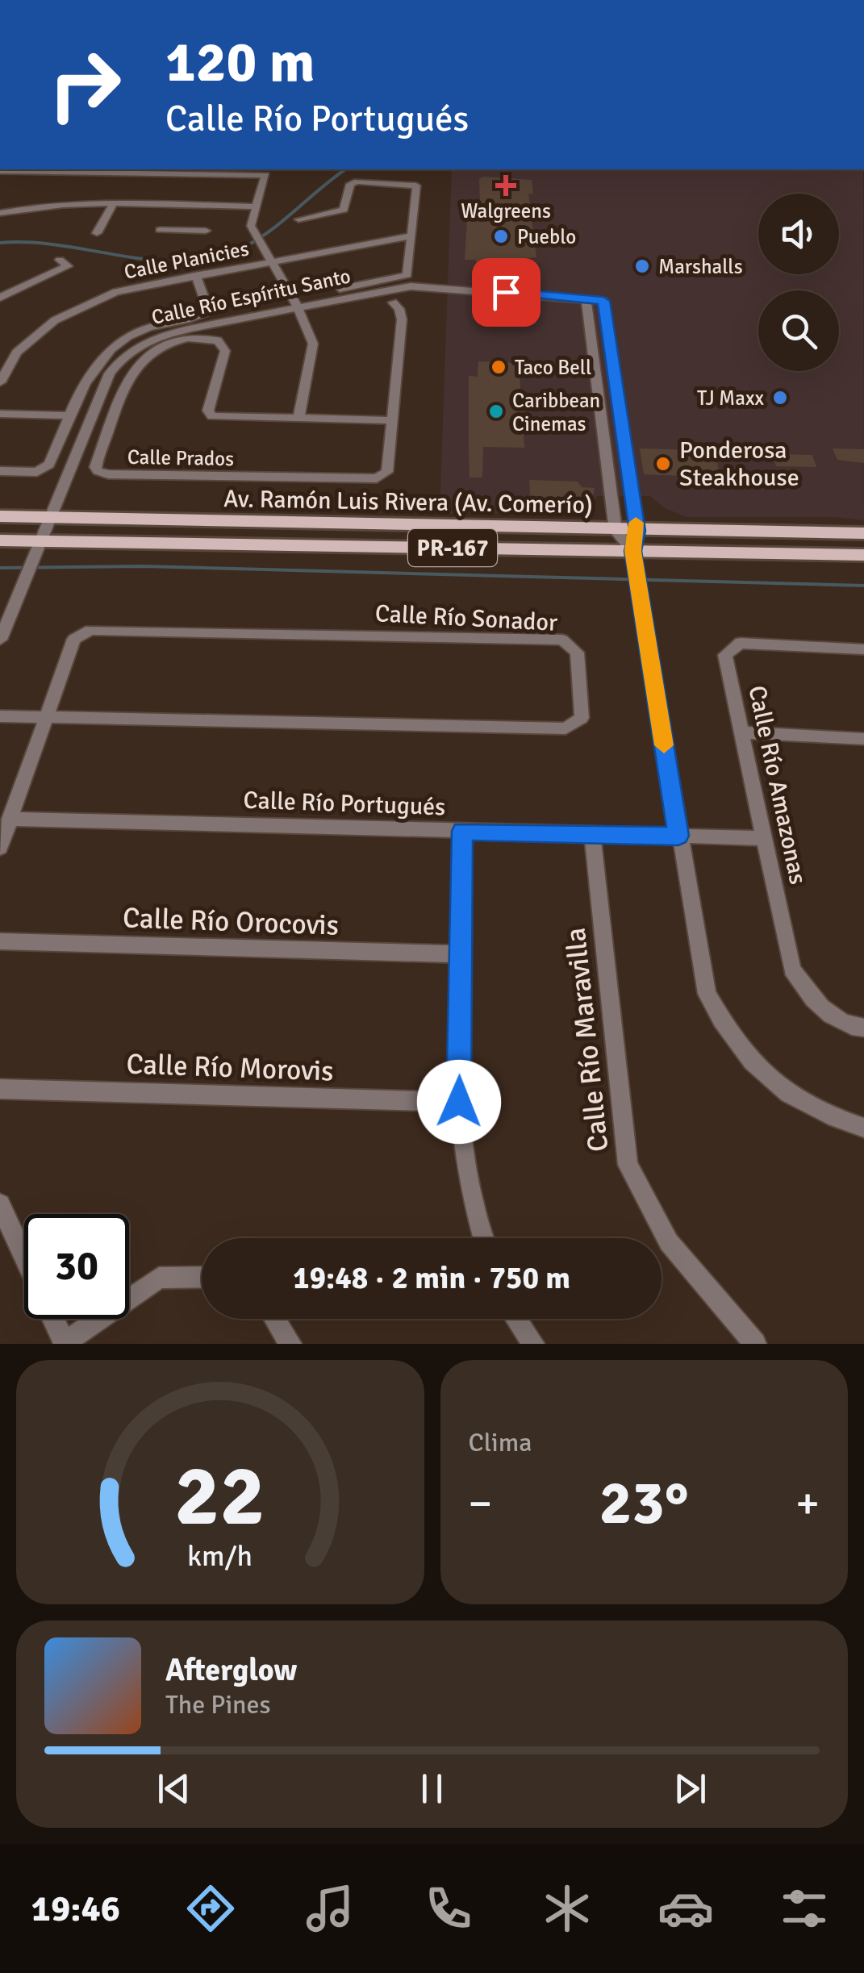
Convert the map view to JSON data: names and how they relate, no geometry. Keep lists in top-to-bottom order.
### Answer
{
  "streets": {
    "main road": ["Av. Ramón Luis Rivera (Av. Comerío)", "PR-167"],
    "street": [
      "Calle Planicies",
      "Calle Río Espíritu Santo",
      "Calle Prados",
      "Calle Río Sonador",
      "Calle Río Amazonas",
      "Calle Río Portugués",
      "Calle Río Orocovis",
      "Calle Río Maravilla",
      "Calle Río Morovis"
    ]
  },
  "crossings": [
    ["Calle Río Espíritu Santo", "Av. Ramón Luis Rivera (Av. Comerío)"],
    ["Calle Río Amazonas", "Calle Río Portugués"],
    ["Calle Río Portugués", "Calle Río Maravilla"]
  ],
  "places": {
    "health": ["Walgreens"],
    "other": [
      "Pueblo",
      "Marshalls",
      "Taco Bell",
      "TJ Maxx",
      "Caribbean Cinemas",
      "Ponderosa Steakhouse"
    ]
  },
  "page": {
    "turn": ["120 m", "Calle Río Portugués"],
    "limit": "30",
    "trip": "19:48 · 2 min · 750 m",
    "tile": "Clima",
    "heat": ["−", "23°", "+"],
    "song": ["Afterglow", "The Pines"],
    "tabs": "19:46",
    "gauge": ["22", "km/h"]
  }
}
